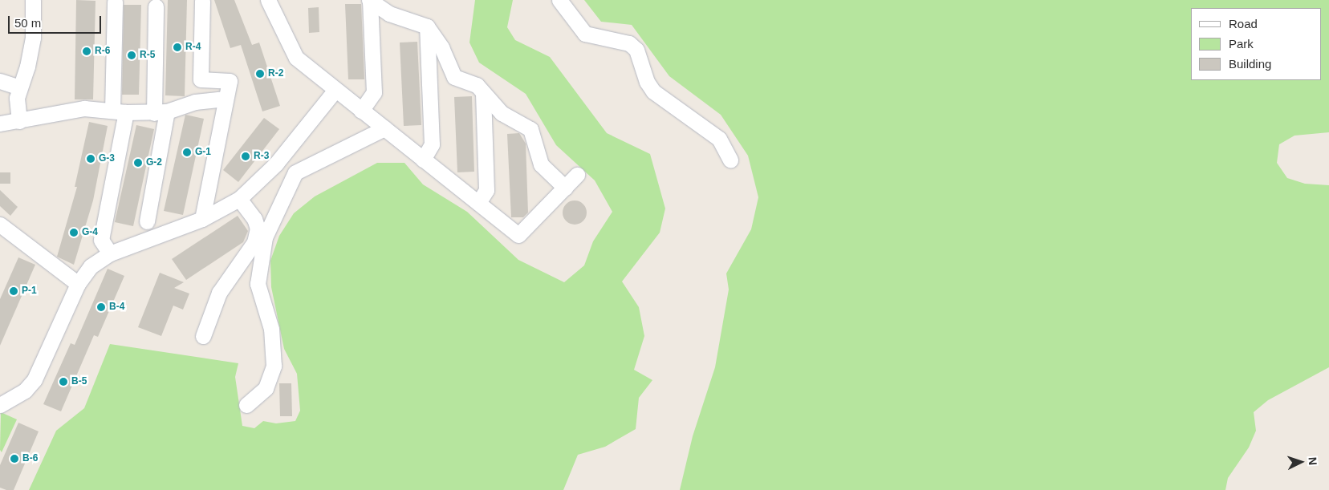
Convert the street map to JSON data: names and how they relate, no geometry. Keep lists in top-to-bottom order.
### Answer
{
  "places": [
    "R-4",
    "R-6",
    "R-5",
    "R-2",
    "G-1",
    "R-3",
    "G-3",
    "G-2",
    "G-4",
    "P-1",
    "B-4",
    "B-5",
    "B-6"
  ],
  "legend": ["Road", "Park", "Building"],
  "scale_bar": "50 m",
  "north": "right"
}
